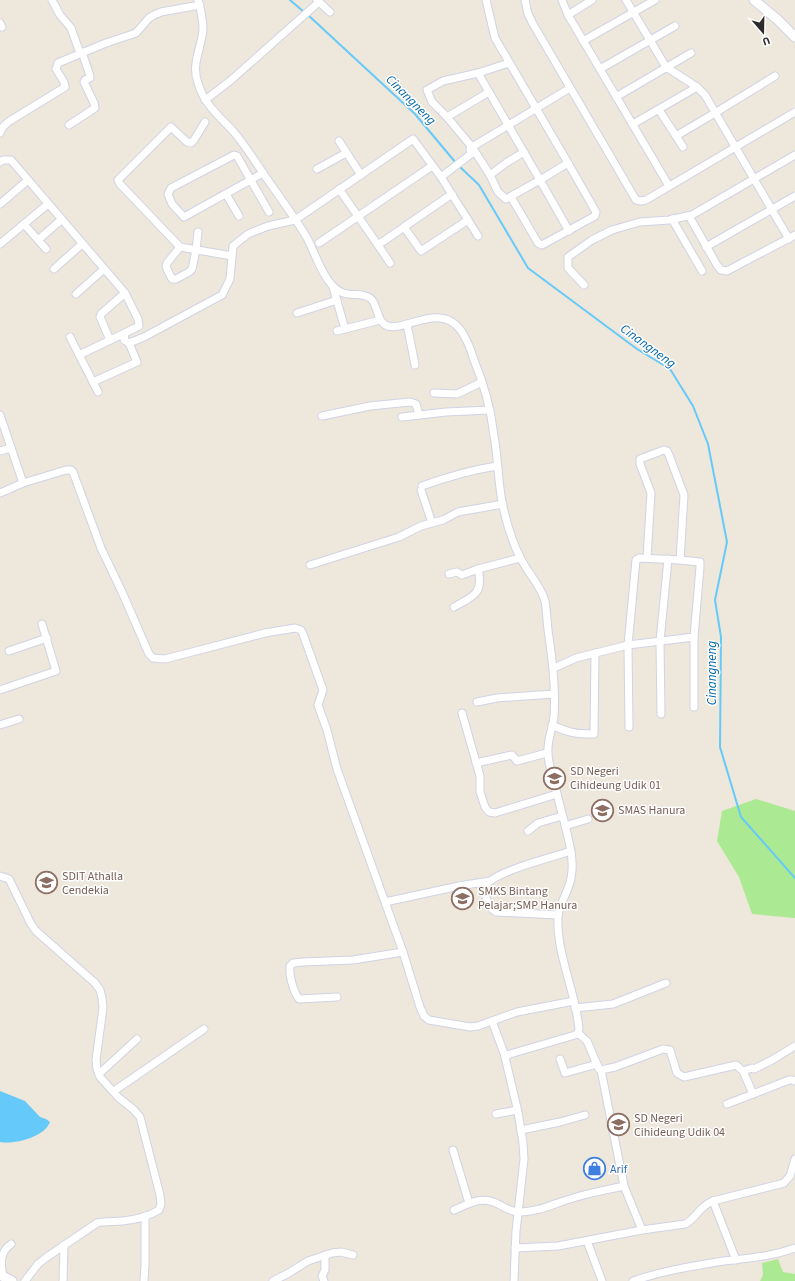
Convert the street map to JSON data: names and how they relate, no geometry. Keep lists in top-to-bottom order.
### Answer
{
  "water": ["Cinangneng"],
  "places": {
    "school or university": [
      "SD Negeri Cihideung Udik 01",
      "SMAS Hanura",
      "SDIT Athalla Cendekia",
      "SMKS Bintang Pelajar;SMP Hanura",
      "SD Negeri Cihideung Udik 04"
    ],
    "shop": ["Arif"]
  },
  "north": "bottom"
}
